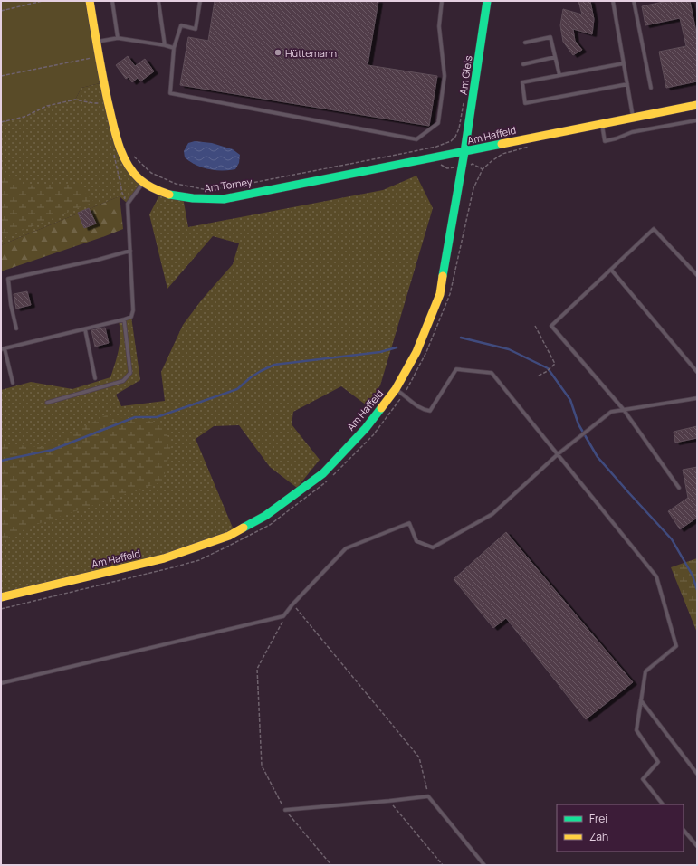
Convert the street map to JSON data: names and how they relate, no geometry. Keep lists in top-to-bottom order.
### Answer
{
  "streets": {
    "street": ["Am Gleis", "Am Haffeld", "Am Torney"]
  },
  "crossings": [
    ["Am Gleis", "Am Haffeld"],
    ["Am Gleis", "Am Torney"],
    ["Am Haffeld", "Am Torney"]
  ],
  "places": ["Hüttemann"],
  "legend": ["Frei", "Zäh"]
}
